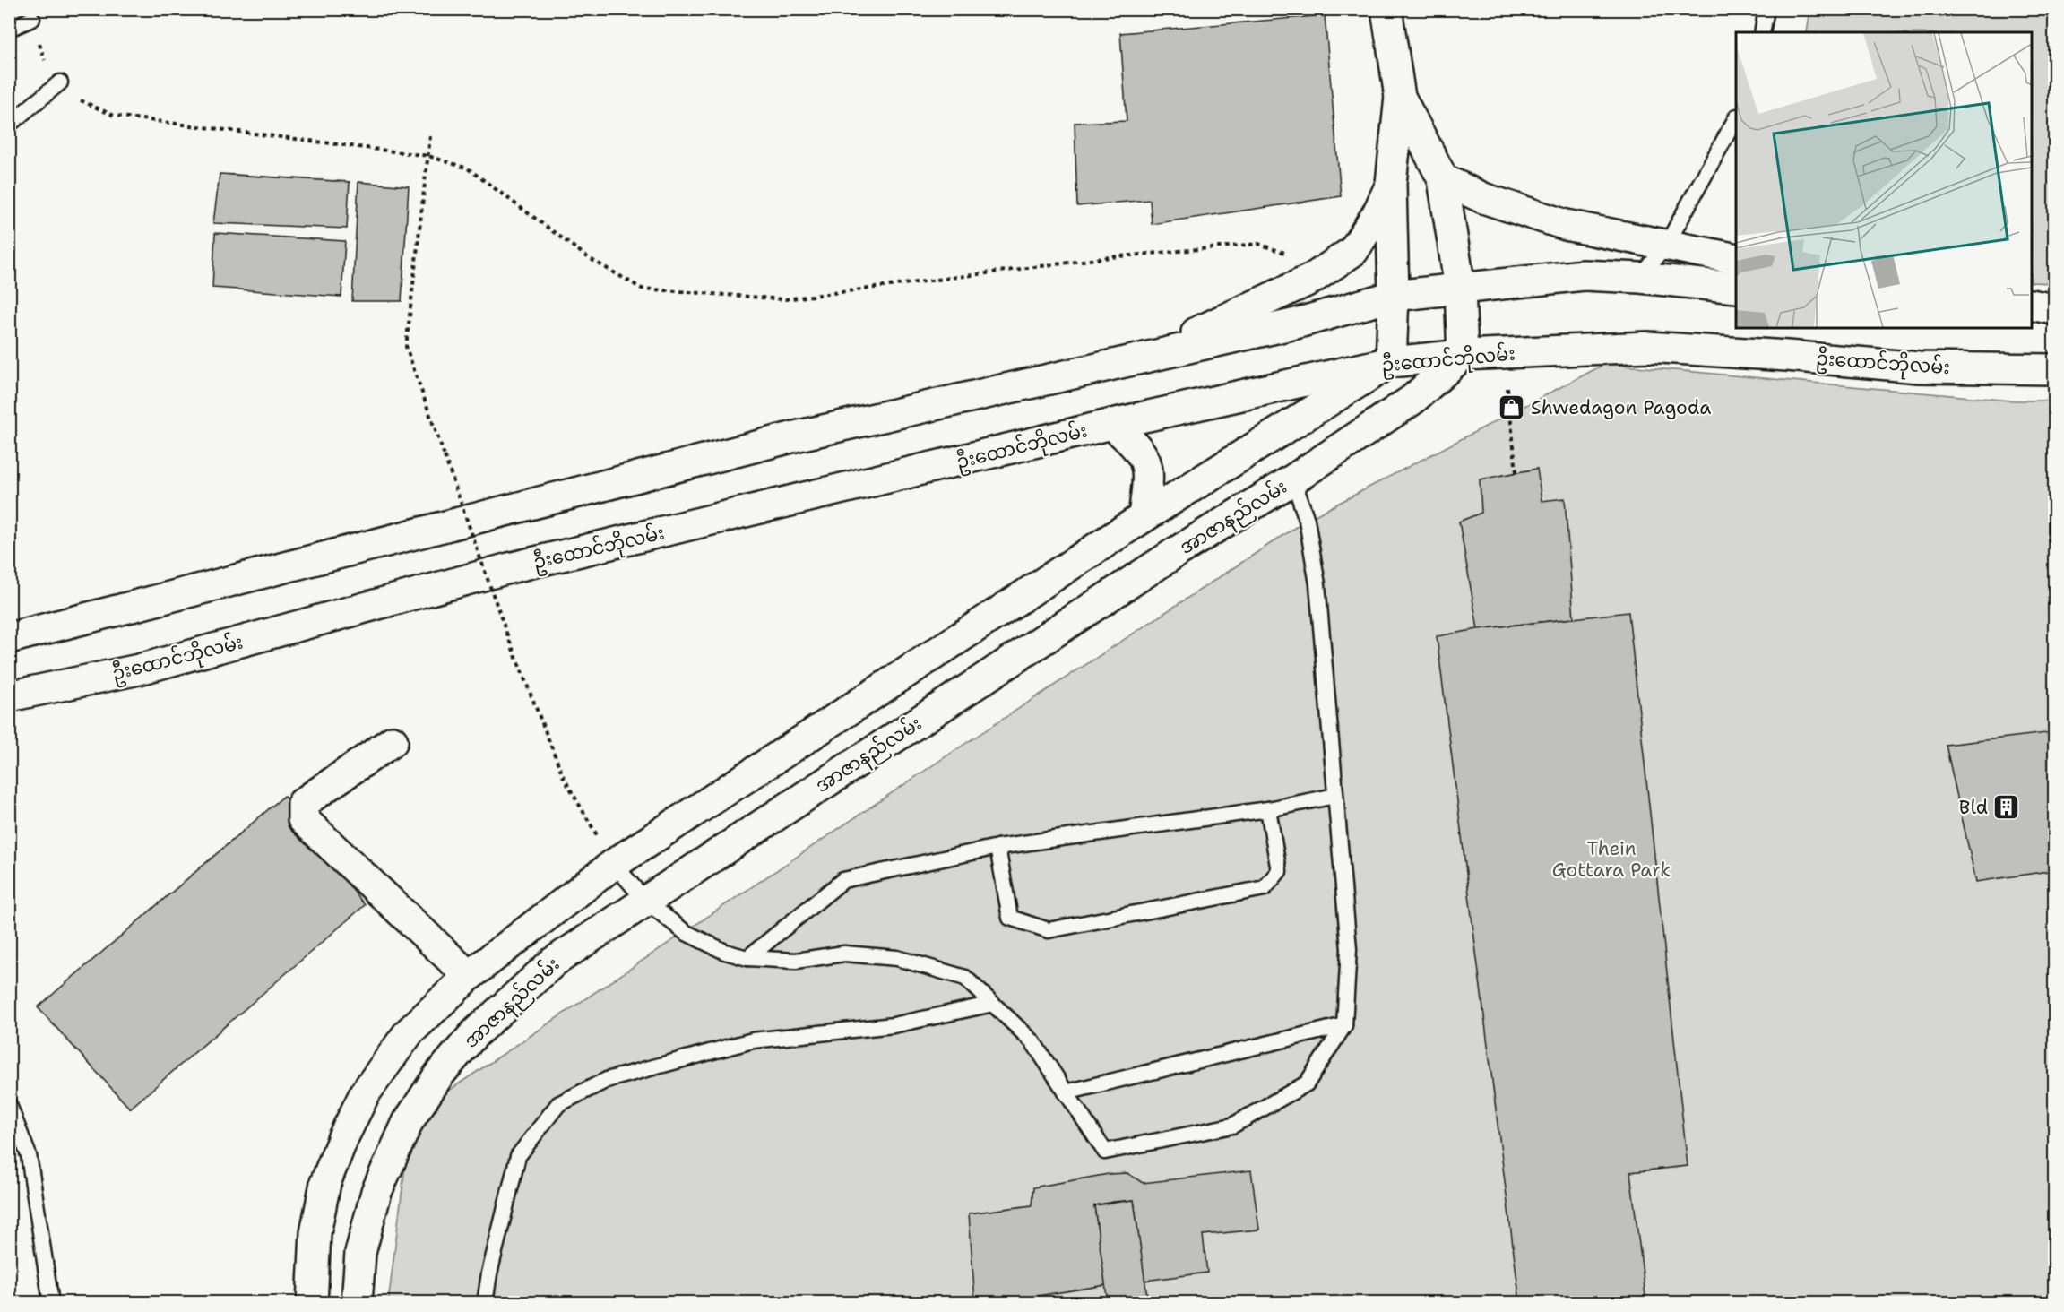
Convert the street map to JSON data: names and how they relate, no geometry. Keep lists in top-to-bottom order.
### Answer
{
  "streets": {
    "main road": ["ဦးထောင်ဘိုလမ်း", "အာဇာနည်လမ်း"]
  },
  "crossings": [
    ["ဦးထောင်ဘိုလမ်း", "အာဇာနည်လမ်း"]
  ],
  "parks": ["Thein Gottara Park"],
  "places": {
    "shop": ["Shwedagon Pagoda"],
    "building": ["Bld"]
  }
}
